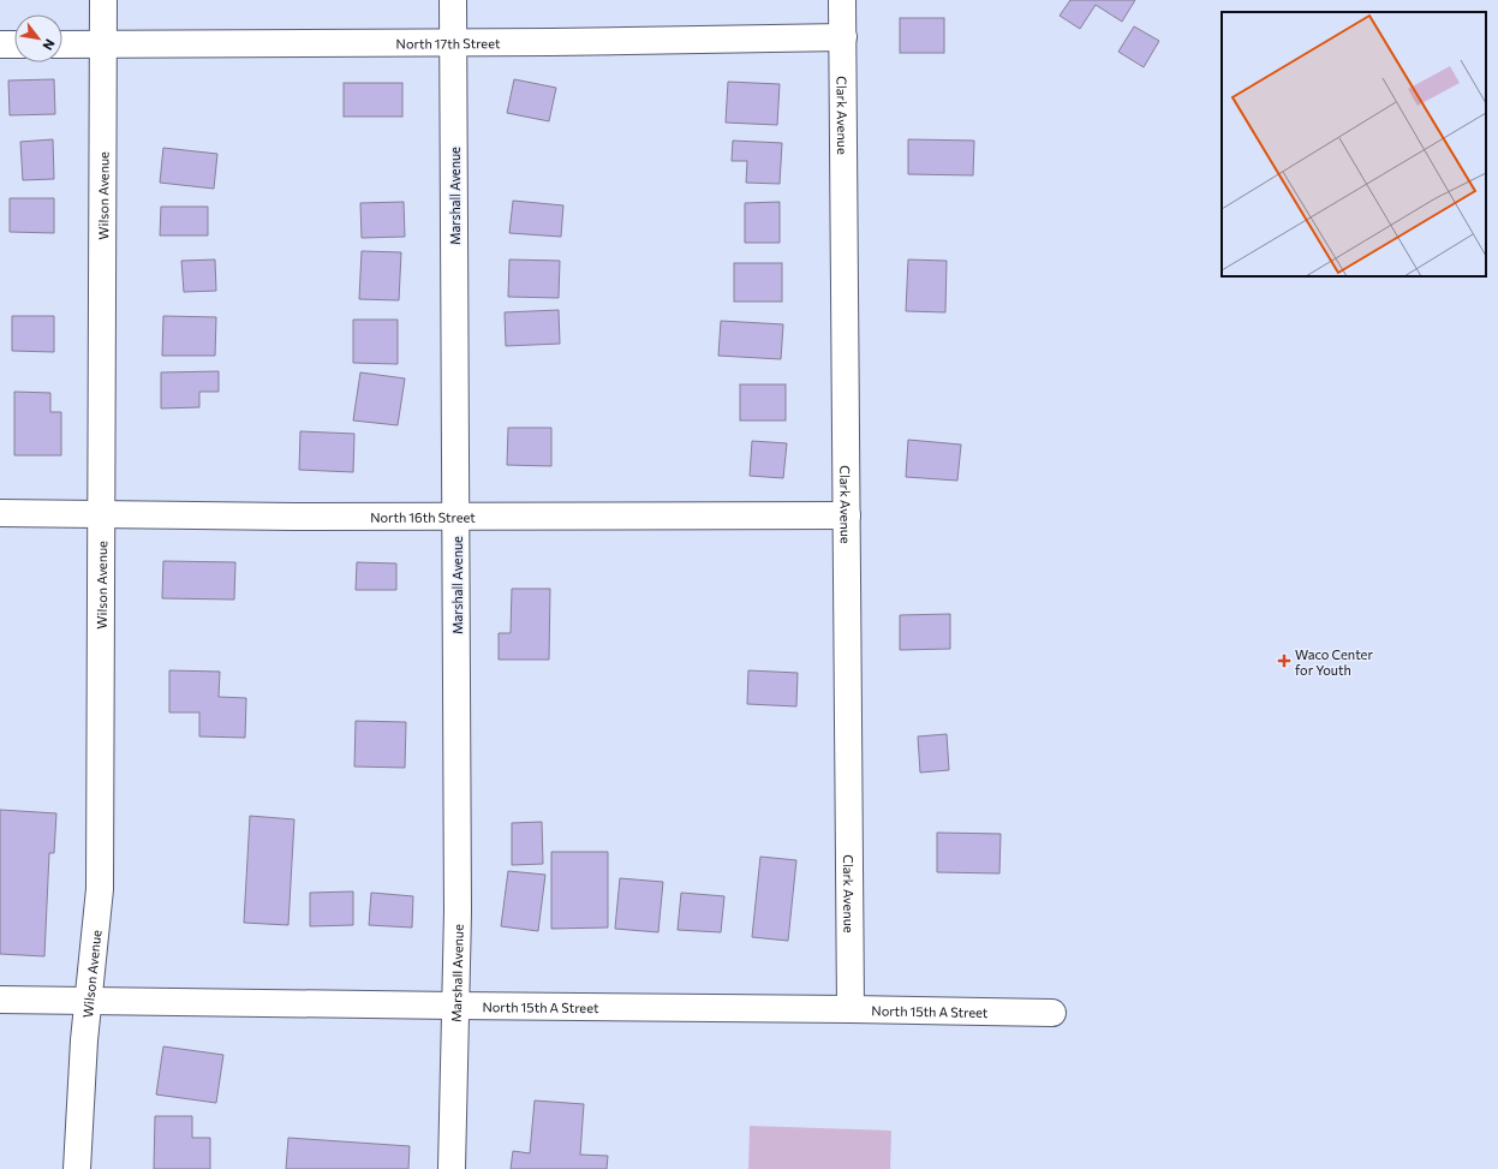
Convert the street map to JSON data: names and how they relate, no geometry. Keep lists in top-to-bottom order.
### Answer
{
  "streets": {
    "street": [
      "North 17th Street",
      "Clark Avenue",
      "Wilson Avenue",
      "Marshall Avenue",
      "North 16th Street",
      "North 15th A Street"
    ]
  },
  "crossings": [
    ["North 17th Street", "Clark Avenue"],
    ["North 17th Street", "Wilson Avenue"],
    ["North 17th Street", "Marshall Avenue"],
    ["Clark Avenue", "North 16th Street"],
    ["Clark Avenue", "North 15th A Street"],
    ["Wilson Avenue", "North 16th Street"],
    ["Wilson Avenue", "North 15th A Street"],
    ["Marshall Avenue", "North 16th Street"],
    ["Marshall Avenue", "North 15th A Street"]
  ],
  "places": {
    "health": ["Waco Center for Youth"]
  },
  "north": "bottom right"
}
